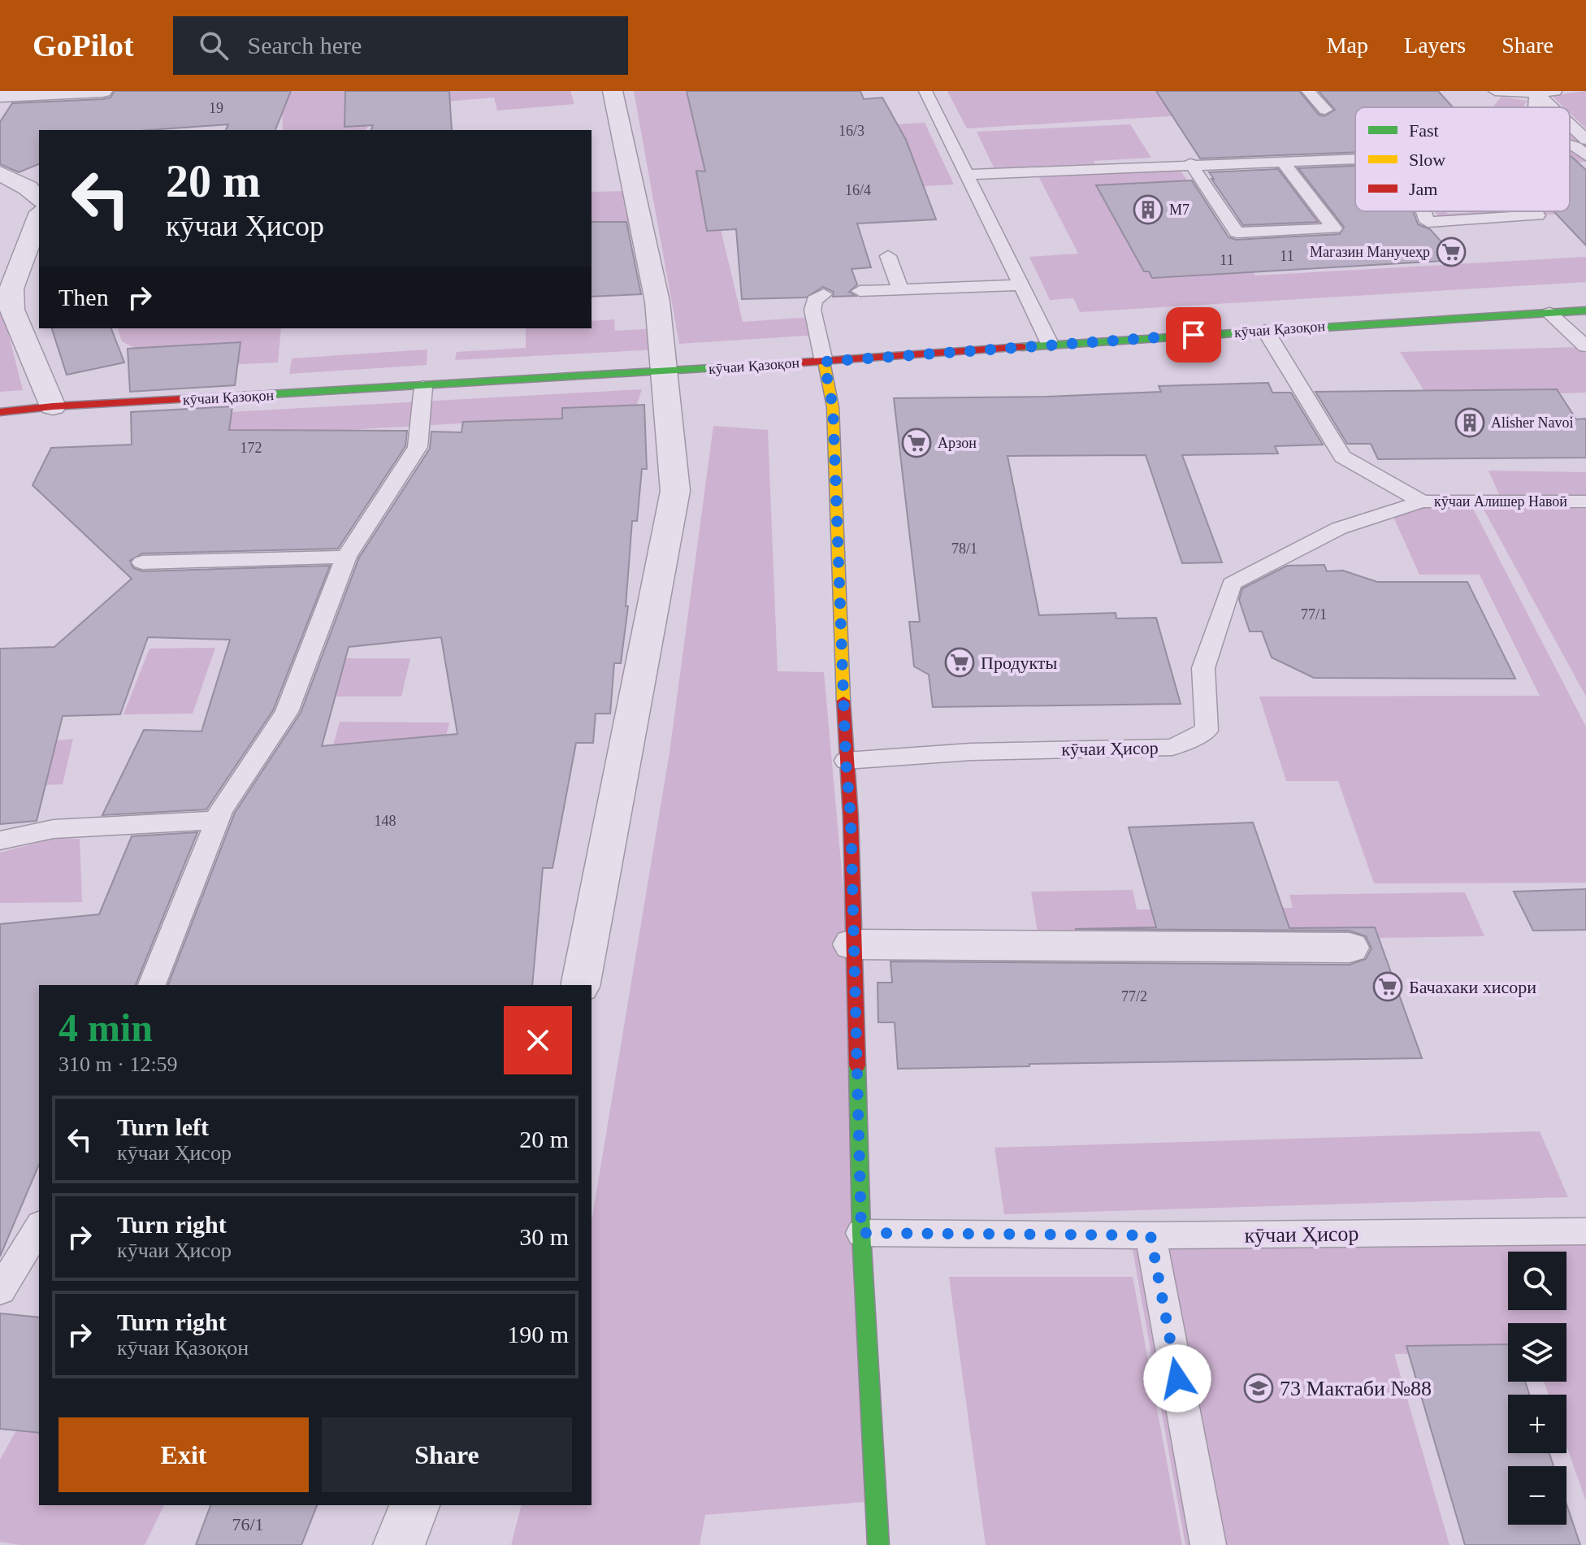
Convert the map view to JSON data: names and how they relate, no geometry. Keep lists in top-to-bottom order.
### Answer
{
  "streets": {
    "street": ["кӯчаи Қазоқон"],
    "lane": ["кӯчаи Алишер Навоӣ", "кӯчаи Ҳисор"]
  },
  "crossings": [
    ["кӯчаи Қазоқон", "кӯчаи Алишер Навоӣ"],
    ["кӯчаи Алишер Навоӣ", "кӯчаи Ҳисор"]
  ],
  "places": {
    "building": ["М7", "Alisher Navoi"],
    "supermarket": [
      "Магазин Манучеҳр",
      "Арзон",
      "Продукты",
      "Бачахаки хисори"
    ],
    "school or university": ["73 Мактаби №88"]
  },
  "house_numbers": [
    "19",
    "16/3",
    "16/4",
    "11",
    "11",
    "172",
    "78/1",
    "77/1",
    "148",
    "77/2",
    "76/1"
  ],
  "legend": ["Fast", "Slow", "Jam"],
  "page": {
    "header": "GoPilot",
    "search": "Search here",
    "nav": ["Map", "Layers", "Share"],
    "turn": ["20 m", "кӯчаи Ҳисор"],
    "then": "Then",
    "heading": ["4 min", "310 m · 12:59"],
    "list": [
      {
        "name": "Turn left",
        "note": "кӯчаи Ҳисор",
        "value": "20 m"
      },
      {
        "name": "Turn right",
        "note": "кӯчаи Ҳисор",
        "value": "30 m"
      },
      {
        "name": "Turn right",
        "note": "кӯчаи Қазоқон",
        "value": "190 m"
      }
    ],
    "map_buttons": ["+", "−"],
    "buttons": ["Exit", "Share"]
  }
}
